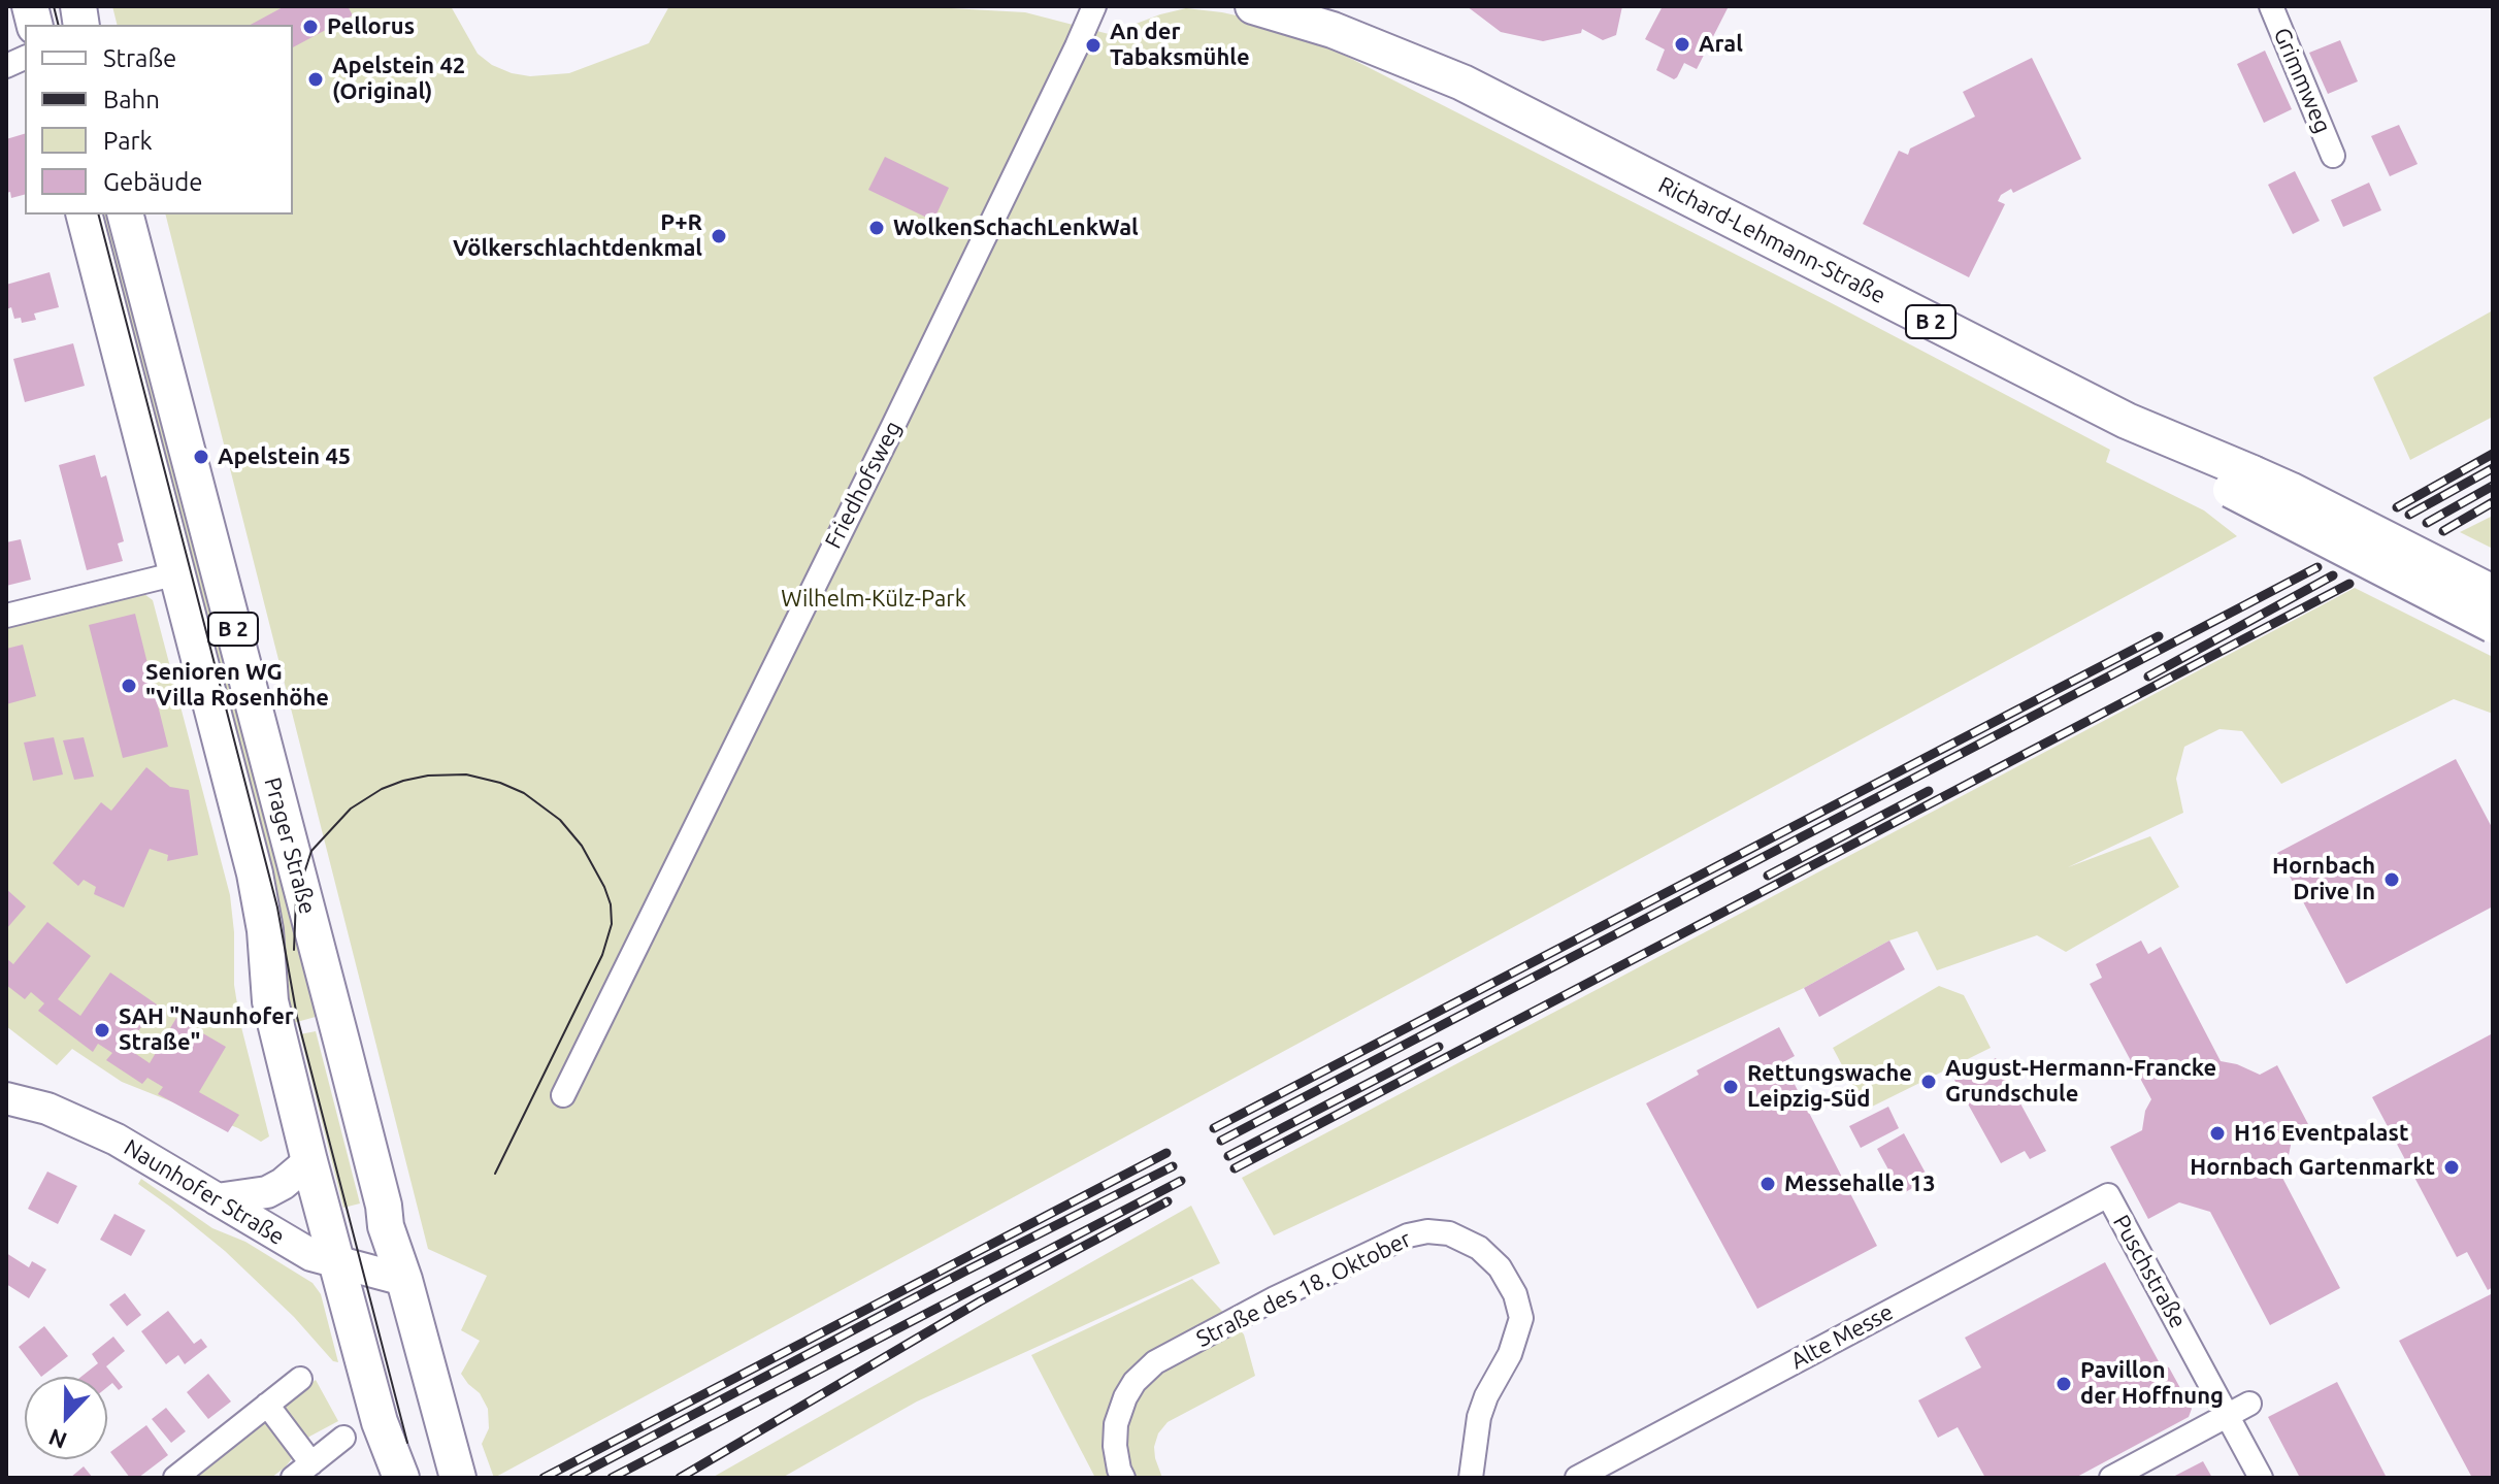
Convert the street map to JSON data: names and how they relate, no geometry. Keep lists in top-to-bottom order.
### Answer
{
  "streets": {
    "main road": [
      "Richard-Lehmann-Straße",
      "B 2",
      "Prager Straße",
      "Naunhofer Straße"
    ],
    "street": [
      "Grimmweg",
      "Friedhofsweg",
      "Puschstraße",
      "Straße des 18. Oktober",
      "Alte Messe"
    ]
  },
  "crossings": [
    ["Prager Straße", "Naunhofer Straße"],
    ["Puschstraße", "Alte Messe"]
  ],
  "parks": ["Wilhelm-Külz-Park"],
  "places": [
    "Pellorus",
    "Aral",
    "An der Tabaksmühle",
    "Apelstein 42 (Original)",
    "WolkenSchachLenkWal",
    "P+R Völkerschlachtdenkmal",
    "Apelstein 45",
    "Senioren WG \"Villa Rosenhöhe",
    "Hornbach Drive In",
    "SAH \"Naunhofer Straße\"",
    "August-Hermann-Francke Grundschule",
    "Rettungswache Leipzig-Süd",
    "H16 Eventpalast",
    "Hornbach Gartenmarkt",
    "Messehalle 13",
    "Pavillon der Hoffnung"
  ],
  "legend": [
    "Straße",
    "Bahn",
    "Park",
    "Gebäude"
  ],
  "north": "bottom"
}
